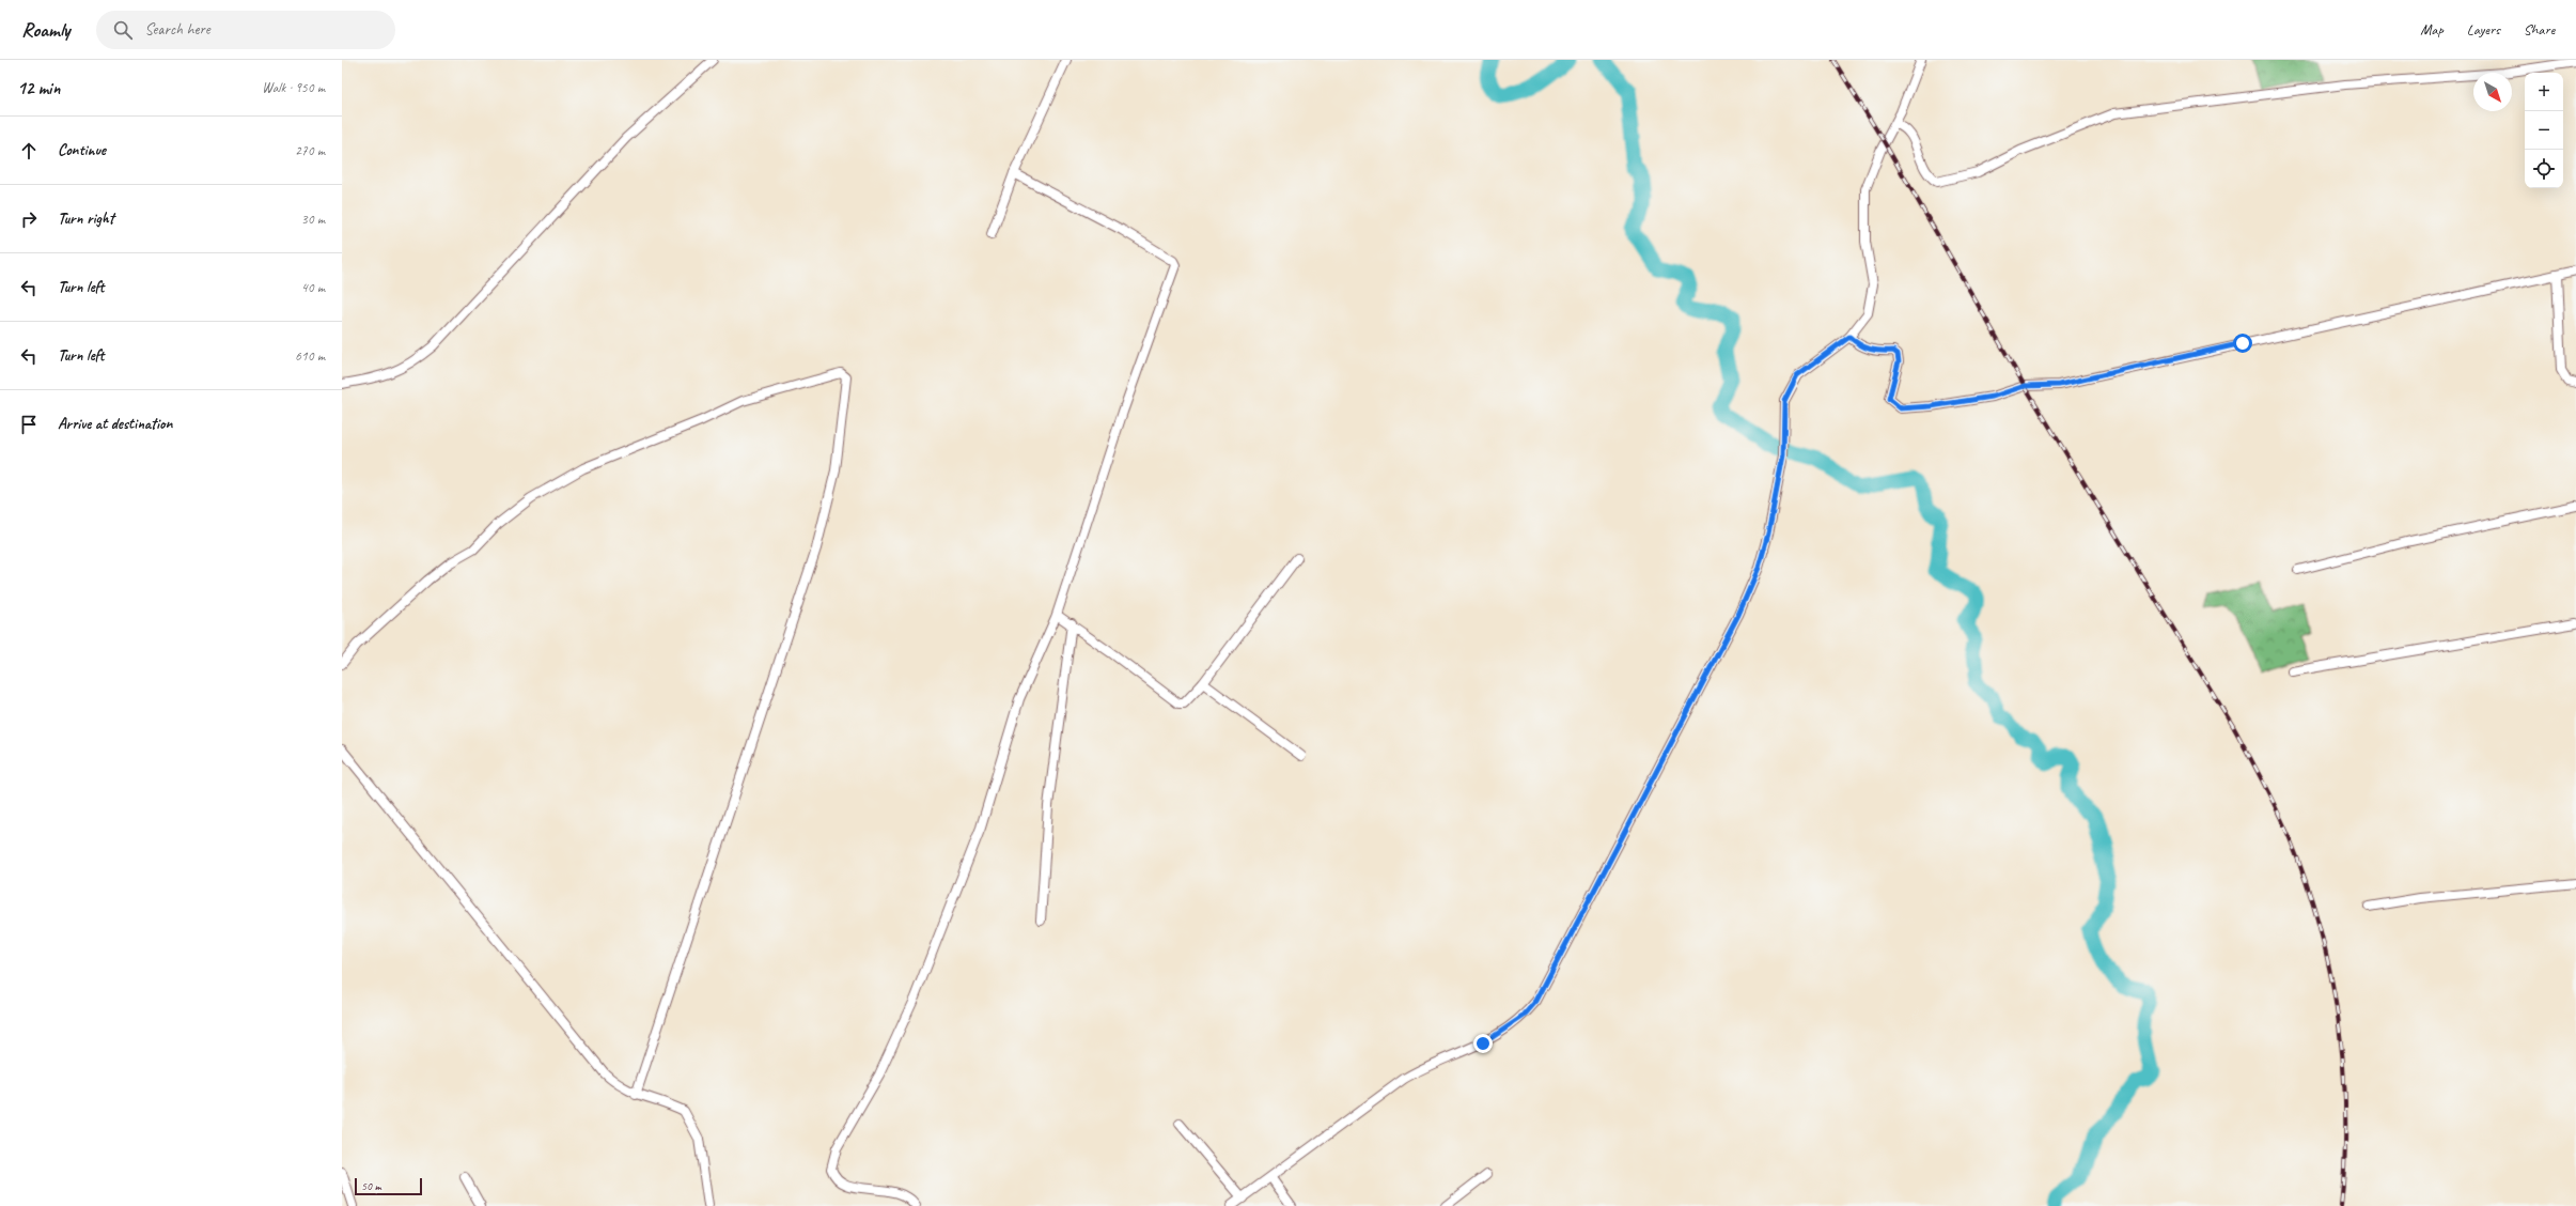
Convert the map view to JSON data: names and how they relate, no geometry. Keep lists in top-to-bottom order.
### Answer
{
  "scale_bar": "50 m",
  "north": "bottom right",
  "page": {
    "header": "Roamly",
    "search": "Search here",
    "nav": ["Map", "Layers", "Share"],
    "heading": ["12 min", "Walk · 950 m"],
    "map_buttons": ["+", "−"],
    "list": [
      ["Continue", "270 m"],
      ["Turn right", "30 m"],
      ["Turn left", "40 m"],
      ["Turn left", "610 m"],
      "Arrive at destination"
    ],
    "scale": "50 m"
  }
}
